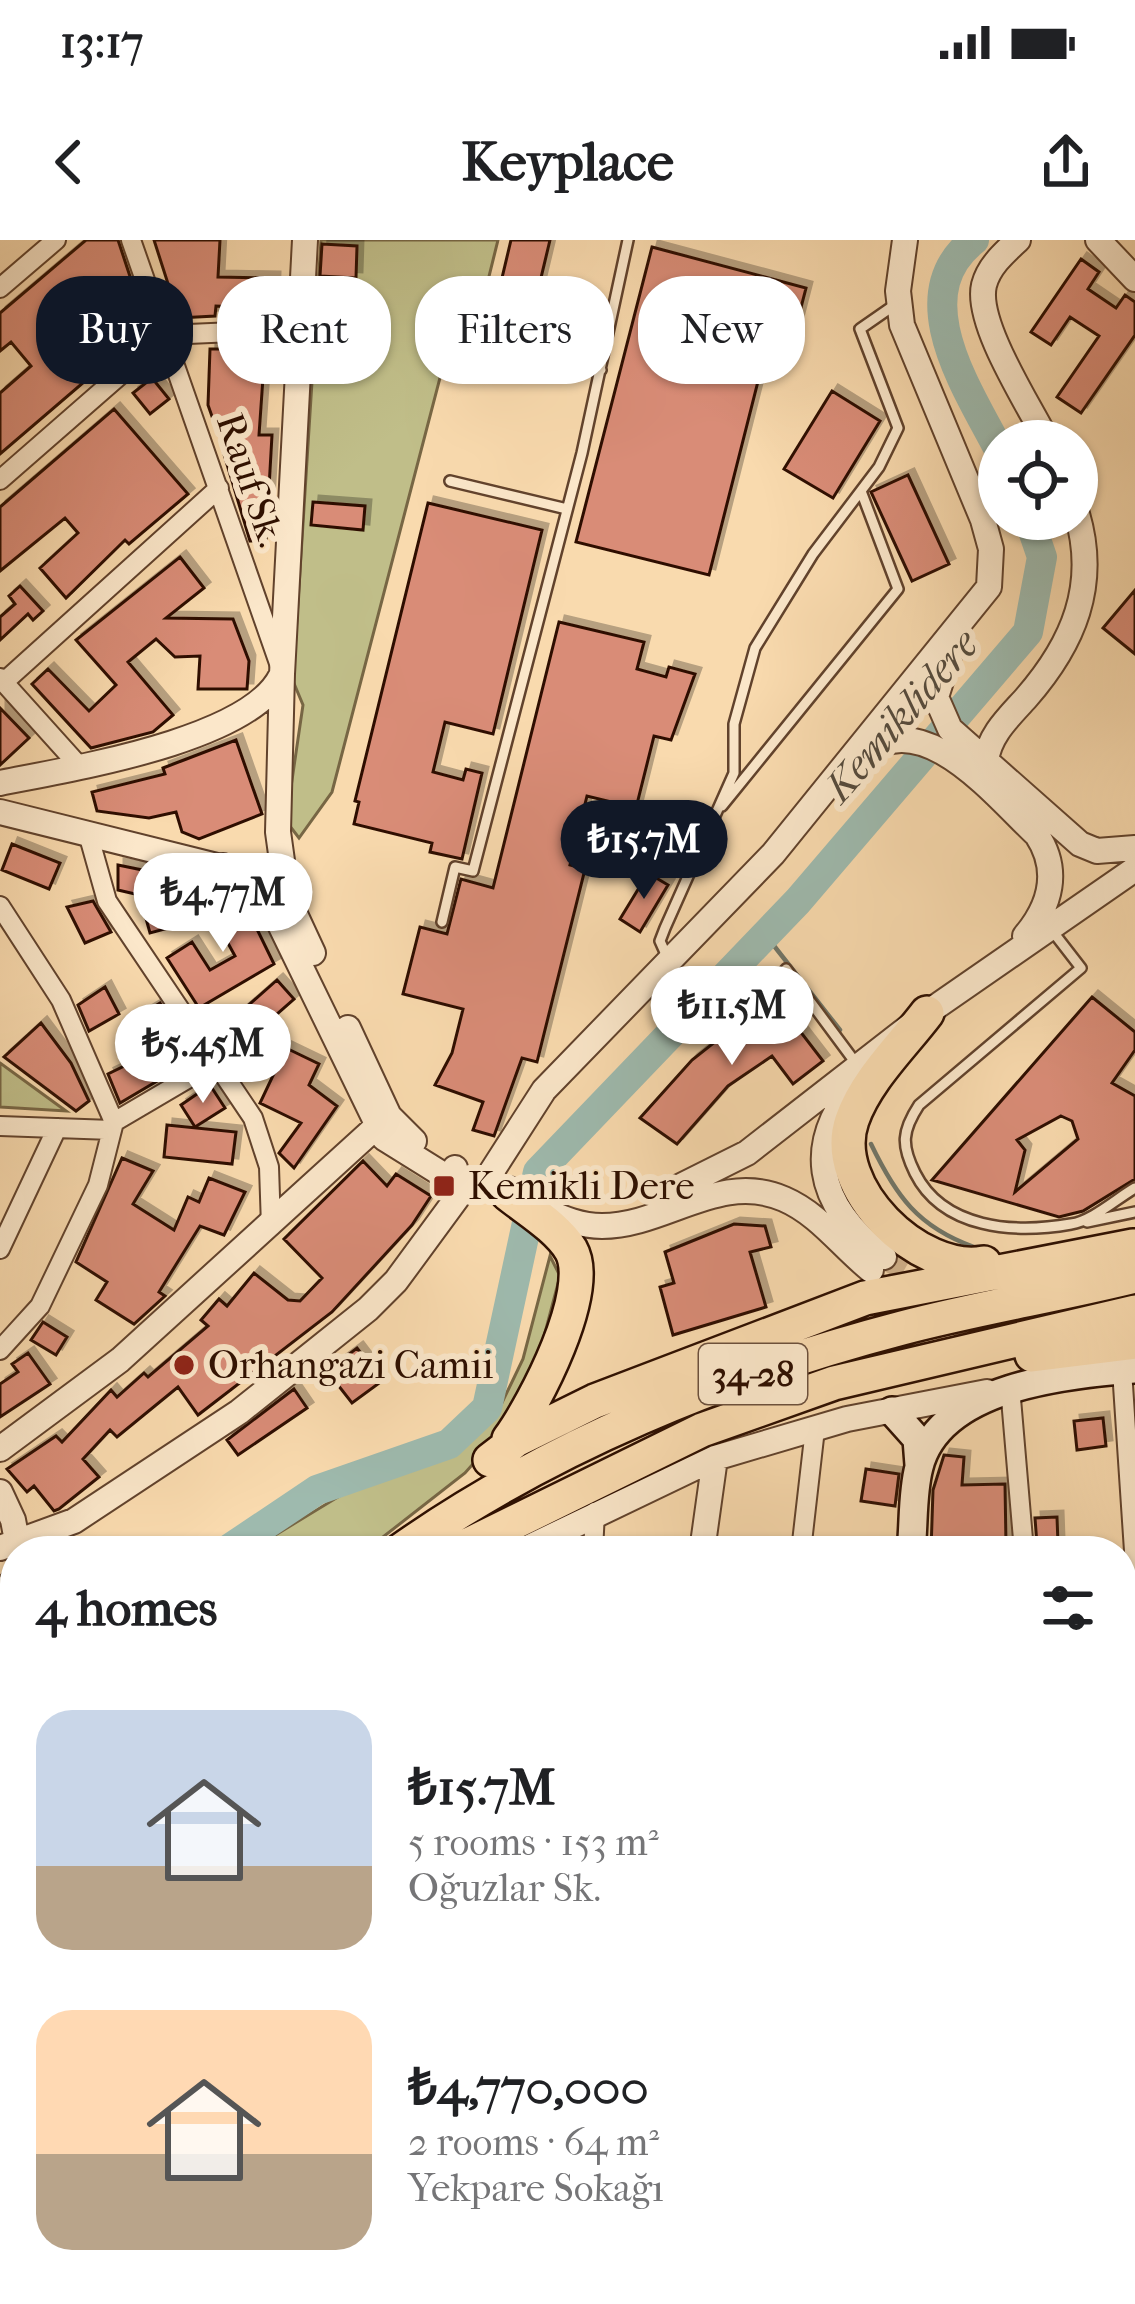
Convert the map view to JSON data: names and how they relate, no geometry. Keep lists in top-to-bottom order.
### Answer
{
  "streets": {
    "highway": ["34-28"],
    "street": ["Rauf Sk."]
  },
  "water": ["Kemiklidere"],
  "places": {
    "transit": ["Kemikli Dere"],
    "other": ["Orhangazi Camii"]
  },
  "page": {
    "status": "13:17",
    "header": "Keyplace",
    "chip": [
      "Buy",
      "Rent",
      "Filters",
      "New"
    ],
    "price": [
      "₺15.7M",
      "₺4.77M",
      "₺11.5M",
      "₺5.45M"
    ],
    "heading": "4 homes",
    "list": [
      {
        "name": "₺15.7M",
        "note": "5 rooms · 153 m² · Oğuzlar Sk."
      },
      {
        "name": "₺4,770,000",
        "note": "2 rooms · 64 m² · Yekpare Sokağı"
      }
    ]
  }
}
